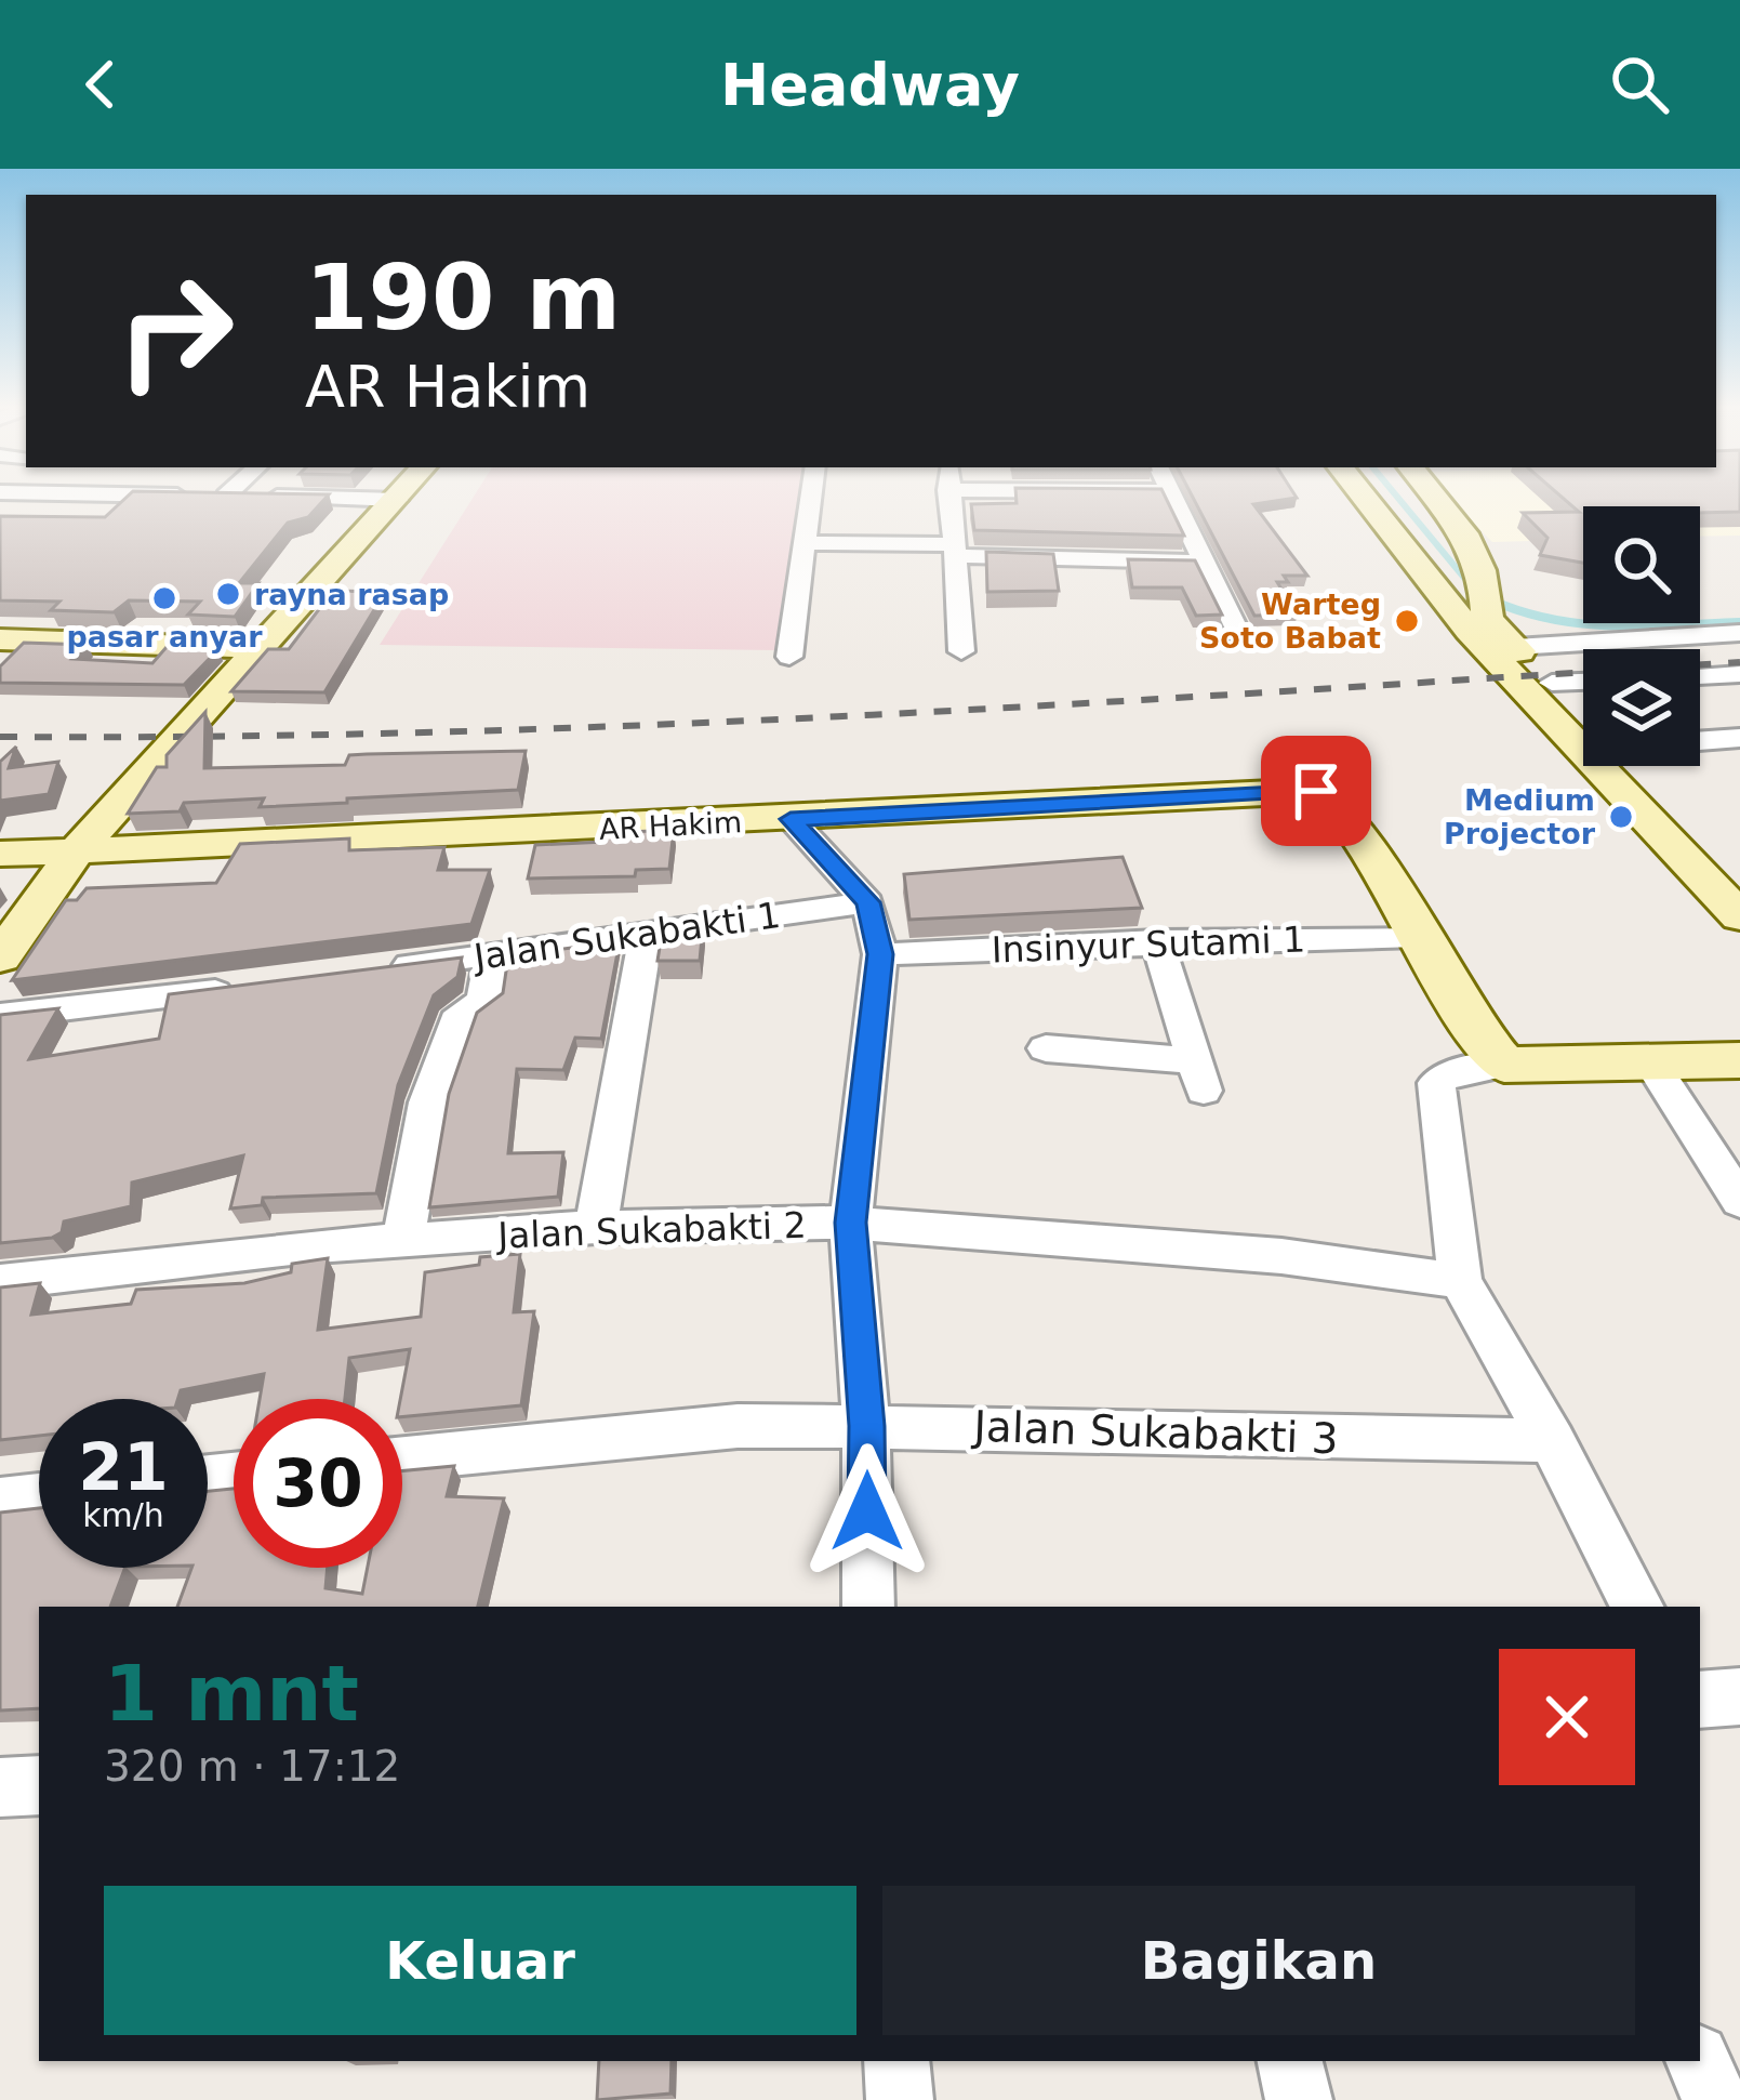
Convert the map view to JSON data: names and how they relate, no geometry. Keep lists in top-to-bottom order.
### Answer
{
  "streets": {
    "street": [
      "AR Hakim",
      "Jalan Sukabakti 1",
      "Insinyur Sutami 1",
      "Jalan Sukabakti 2",
      "Jalan Sukabakti 3"
    ]
  },
  "crossings": [
    ["AR Hakim", "Insinyur Sutami 1"]
  ],
  "places": [
    "rayna rasap",
    "pasar anyar",
    "Warteg Soto Babat",
    "Medium Projector"
  ],
  "page": {
    "header": "Headway",
    "turn": ["190 m", "AR Hakim"],
    "speed": "21 km/h",
    "limit": "30",
    "heading": ["1 mnt", "320 m · 17:12"],
    "buttons": ["Keluar", "Bagikan"]
  }
}
